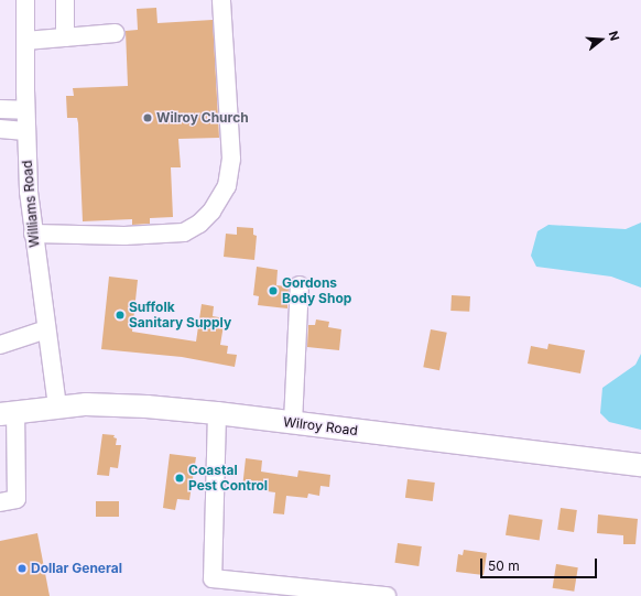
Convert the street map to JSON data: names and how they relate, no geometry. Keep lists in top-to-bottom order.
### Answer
{
  "streets": {
    "main road": ["Wilroy Road"],
    "street": ["Williams Road"]
  },
  "crossings": [
    ["Williams Road", "Wilroy Road"]
  ],
  "places": [
    "Wilroy Church",
    "Gordons Body Shop",
    "Suffolk Sanitary Supply",
    "Coastal Pest Control",
    "Dollar General"
  ],
  "scale_bar": "50 m",
  "north": "right"
}
